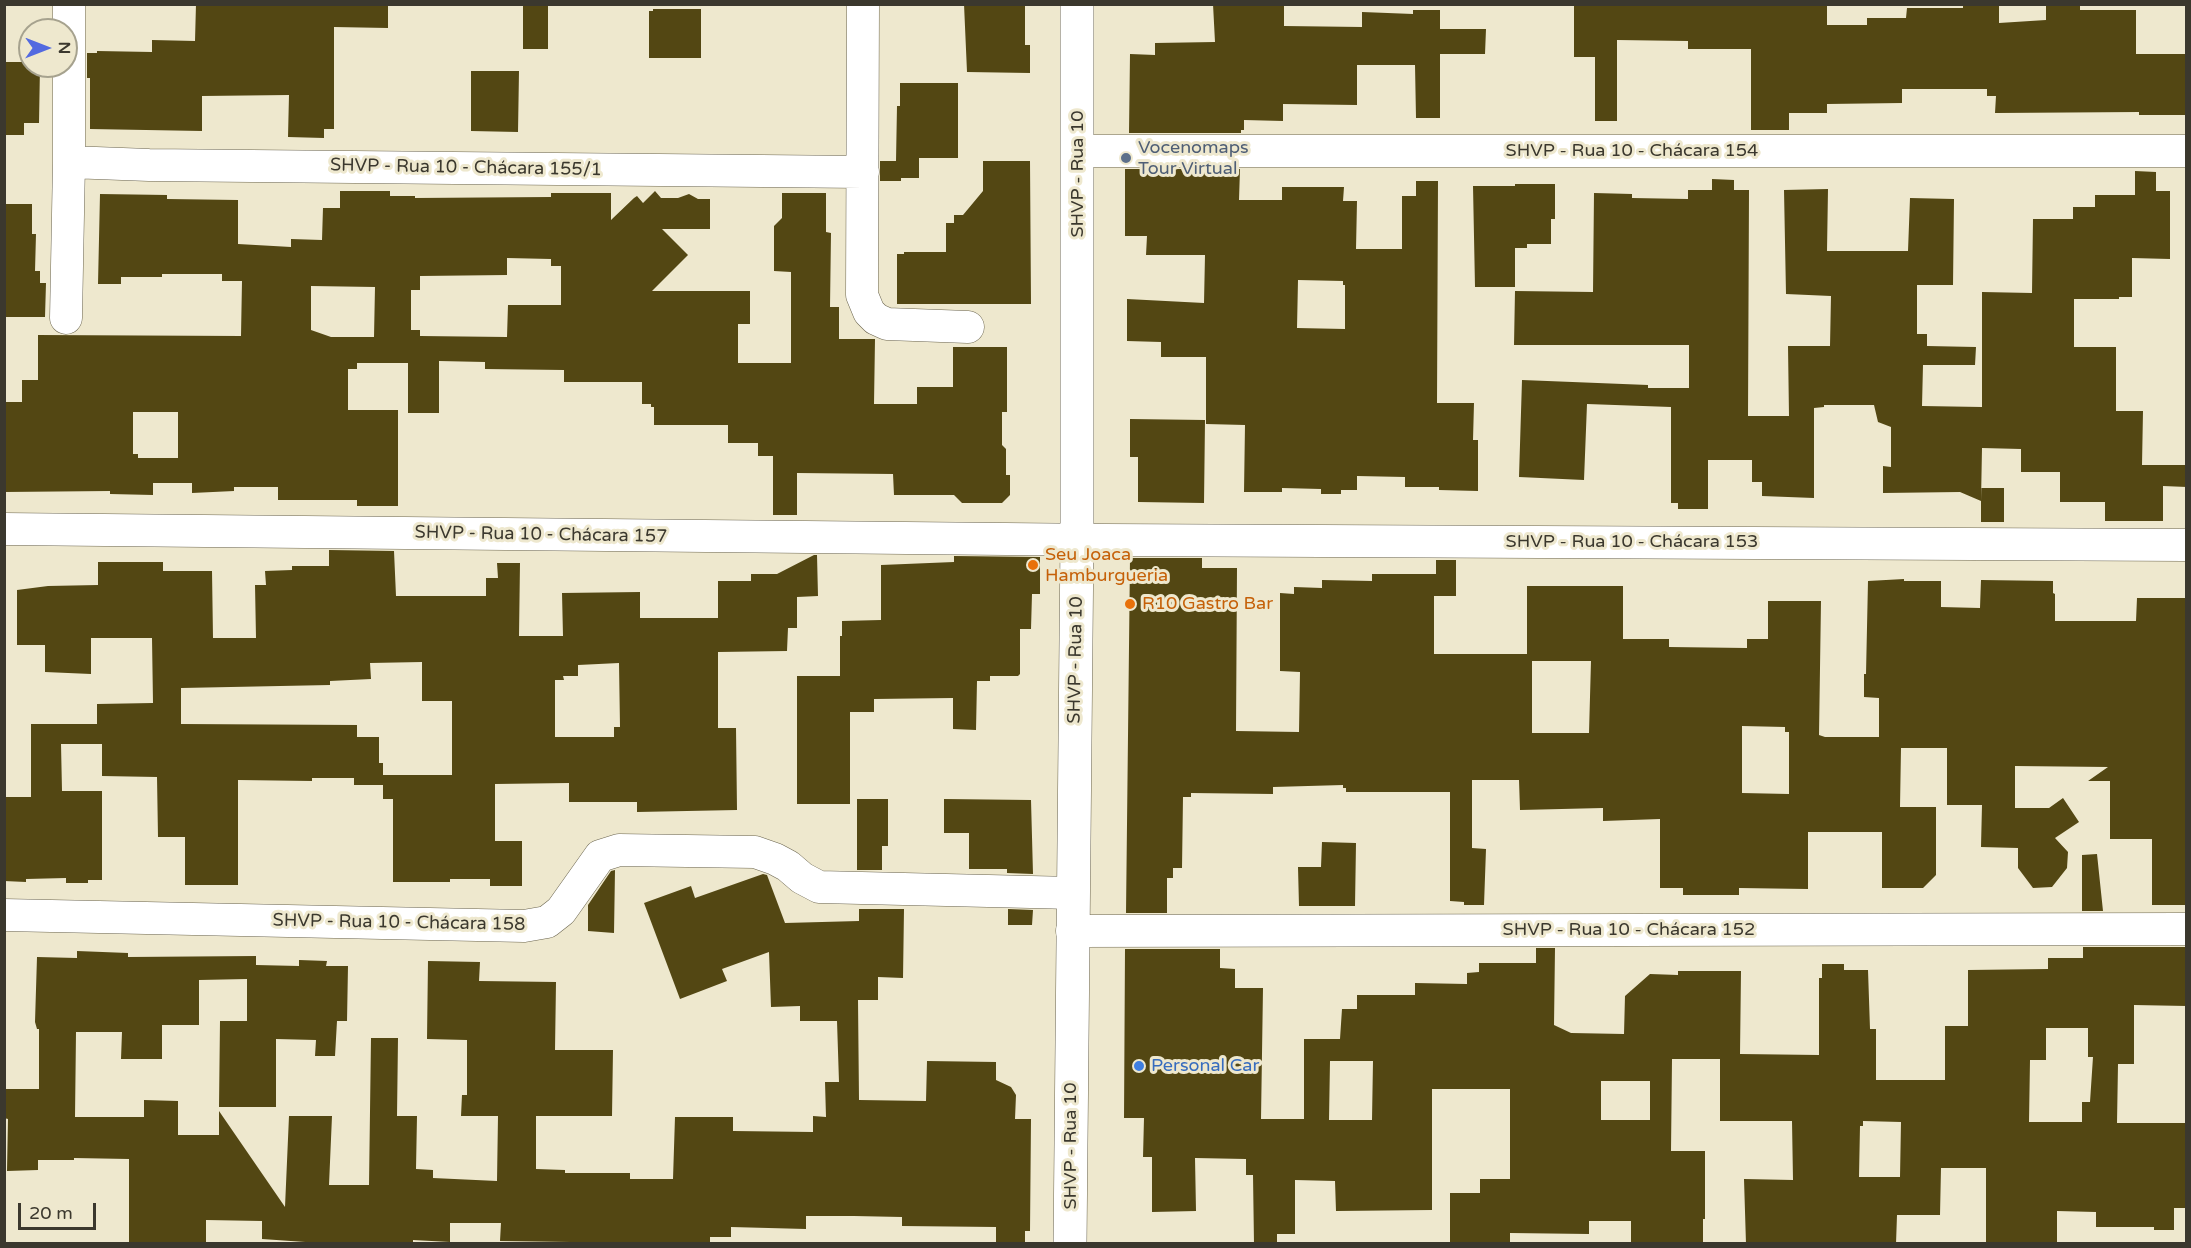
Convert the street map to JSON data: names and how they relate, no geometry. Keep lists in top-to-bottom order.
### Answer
{
  "streets": {
    "street": [
      "SHVP - Rua 10 - Chácara 154",
      "SHVP - Rua 10 - Chácara 155/1",
      "SHVP - Rua 10",
      "SHVP - Rua 10 - Chácara 157",
      "SHVP - Rua 10 - Chácara 153",
      "SHVP - Rua 10 - Chácara 158",
      "SHVP - Rua 10 - Chácara 152"
    ]
  },
  "crossings": [
    ["SHVP - Rua 10 - Chácara 154", "SHVP - Rua 10"],
    ["SHVP - Rua 10", "SHVP - Rua 10 - Chácara 157"],
    ["SHVP - Rua 10", "SHVP - Rua 10 - Chácara 153"],
    ["SHVP - Rua 10", "SHVP - Rua 10 - Chácara 158"],
    ["SHVP - Rua 10", "SHVP - Rua 10 - Chácara 152"],
    ["SHVP - Rua 10 - Chácara 157", "SHVP - Rua 10 - Chácara 153"]
  ],
  "places": [
    "Vocenomaps Tour Virtual",
    "Seu Joaca Hamburgueria",
    "R10 Gastro Bar",
    "Personal Car"
  ],
  "scale_bar": "20 m",
  "north": "right"
}
